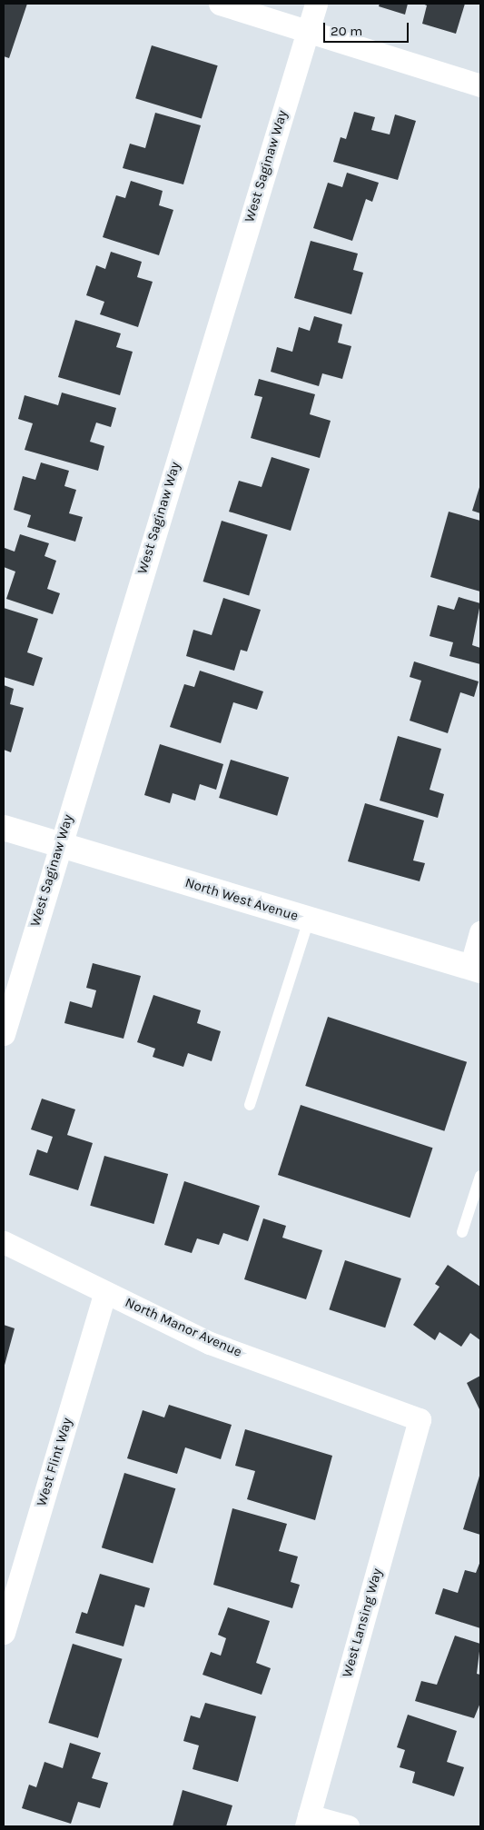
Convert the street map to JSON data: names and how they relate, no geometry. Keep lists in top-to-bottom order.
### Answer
{
  "streets": {
    "main road": ["North West Avenue"],
    "street": [
      "West Saginaw Way",
      "North Manor Avenue",
      "West Flint Way",
      "West Lansing Way"
    ]
  },
  "crossings": [
    ["West Saginaw Way", "North West Avenue"],
    ["North Manor Avenue", "West Flint Way"],
    ["North Manor Avenue", "West Lansing Way"]
  ],
  "scale_bar": "20 m"
}
